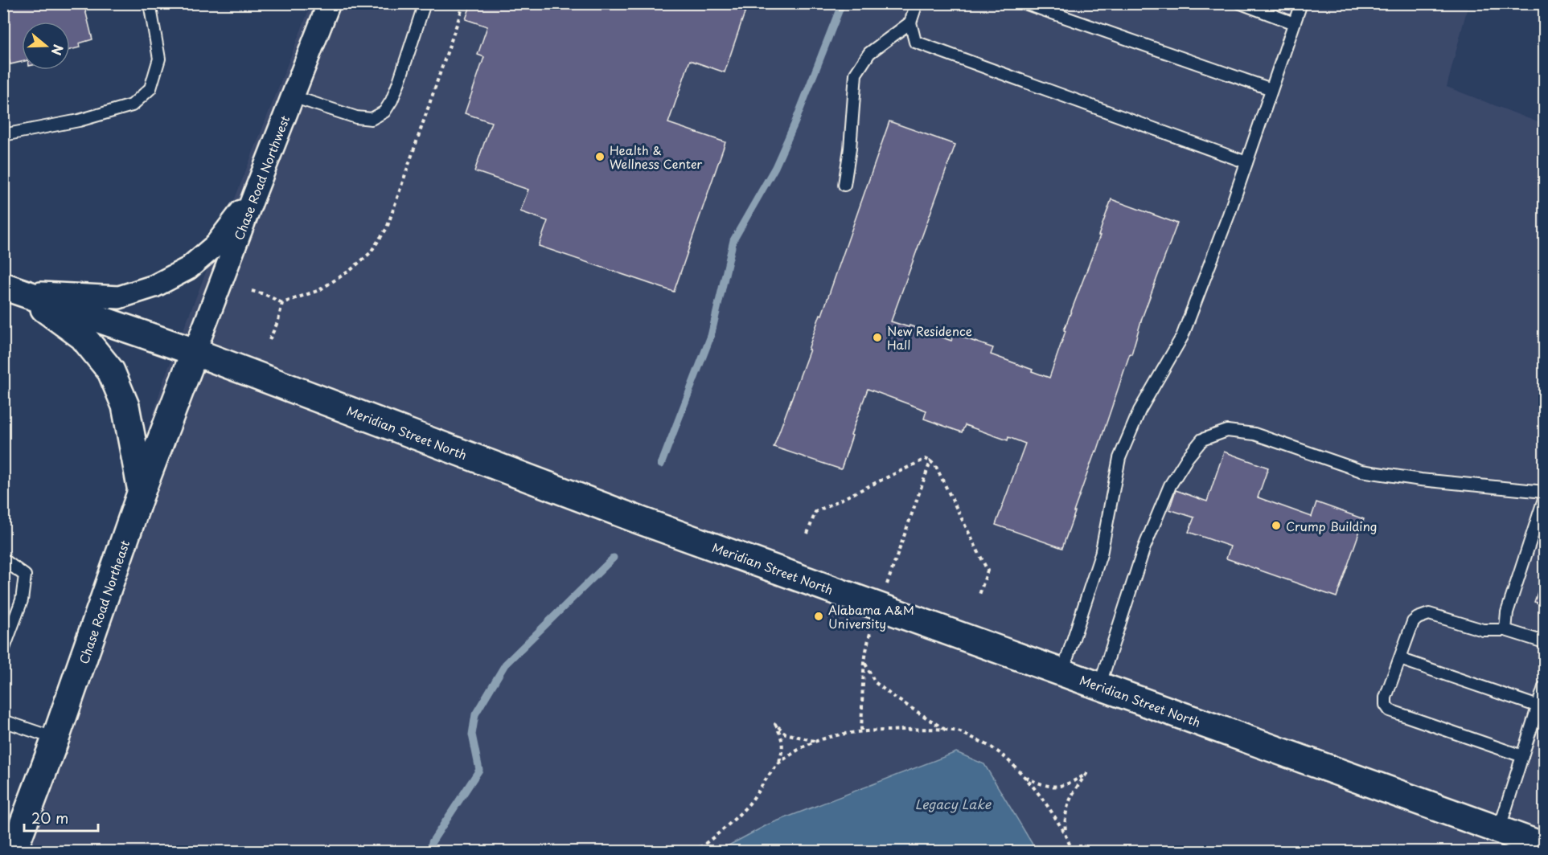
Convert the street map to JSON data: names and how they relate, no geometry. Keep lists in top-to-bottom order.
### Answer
{
  "streets": {
    "street": ["Chase Road Northwest", "Meridian Street North", "Chase Road Northeast"]
  },
  "crossings": [
    ["Chase Road Northwest", "Meridian Street North"],
    ["Chase Road Northwest", "Chase Road Northeast"],
    ["Meridian Street North", "Chase Road Northeast"]
  ],
  "water": ["Legacy Lake"],
  "places": [
    "Health & Wellness Center",
    "New Residence Hall",
    "Crump Building",
    "Alabama A&M University"
  ],
  "scale_bar": "20 m",
  "north": "right"
}
